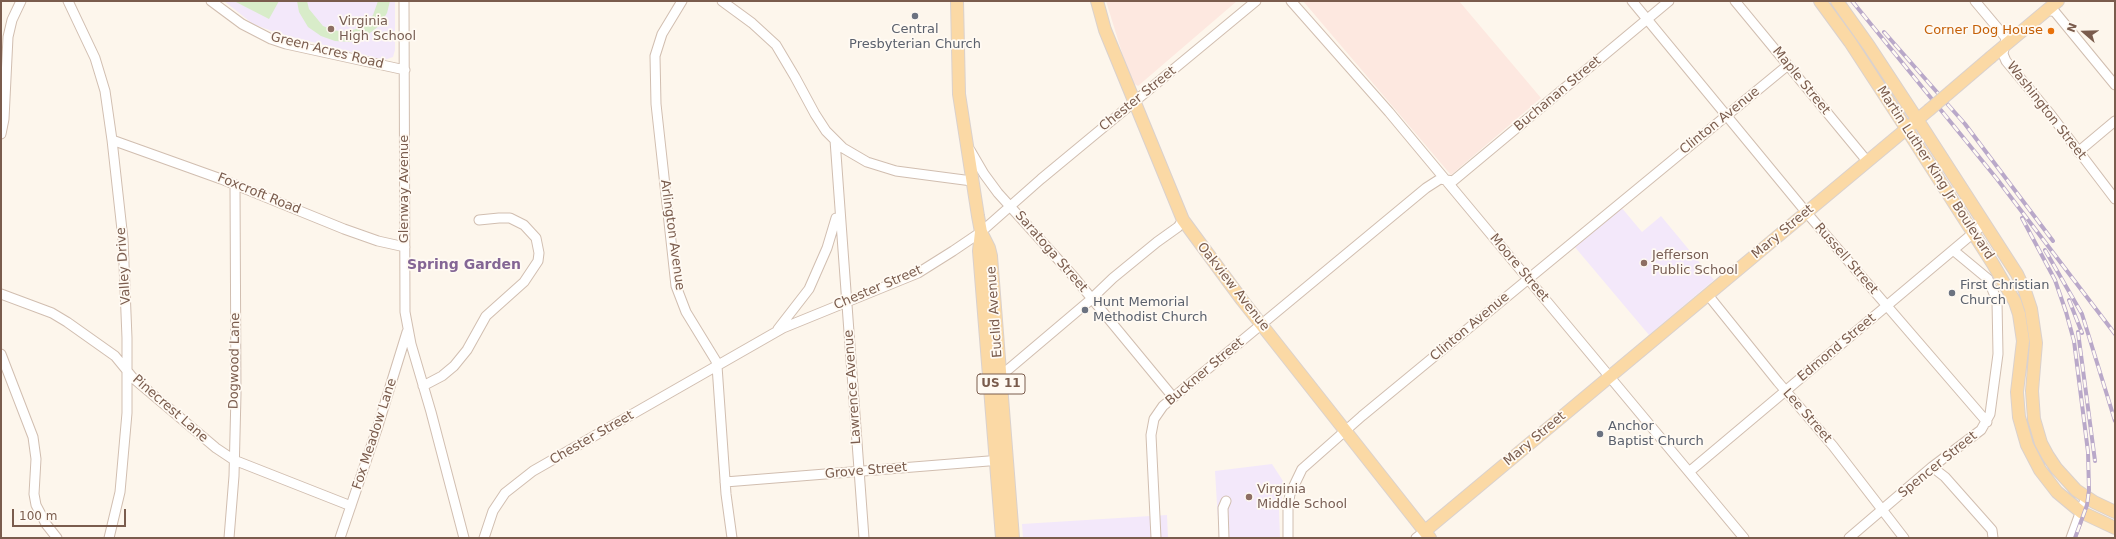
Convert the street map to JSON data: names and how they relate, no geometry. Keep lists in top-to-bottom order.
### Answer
{
  "streets": {
    "main road": [
      "Martin Luther King Jr Boulevard",
      "Mary Street",
      "Oakview Avenue",
      "Euclid Avenue",
      "US 11"
    ],
    "street": [
      "Green Acres Road",
      "Maple Street",
      "Buchanan Street",
      "Chester Street",
      "Washington Street",
      "Clinton Avenue",
      "Glenway Avenue",
      "Foxcroft Road",
      "Arlington Avenue",
      "Saratoga Street",
      "Russell Street",
      "Valley Drive",
      "Moore Street",
      "Edmond Street",
      "Dogwood Lane",
      "Buckner Street",
      "Lawrence Avenue",
      "Pinecrest Lane",
      "Lee Street",
      "Fox Meadow Lane",
      "Spencer Street",
      "Grove Street"
    ]
  },
  "crossings": [
    ["Green Acres Road", "Glenway Avenue"],
    ["Maple Street", "Clinton Avenue"],
    ["Maple Street", "Mary Street"],
    ["Buchanan Street", "Russell Street"],
    ["Buchanan Street", "Moore Street"],
    ["Buchanan Street", "Buckner Street"],
    ["Chester Street", "Arlington Avenue"],
    ["Chester Street", "Saratoga Street"],
    ["Chester Street", "Oakview Avenue"],
    ["Chester Street", "Euclid Avenue"],
    ["Chester Street", "Lawrence Avenue"],
    ["Washington Street", "Mary Street"],
    ["Clinton Avenue", "Russell Street"],
    ["Clinton Avenue", "Moore Street"],
    ["Clinton Avenue", "Oakview Avenue"],
    ["Martin Luther King Jr Boulevard", "Mary Street"],
    ["Martin Luther King Jr Boulevard", "Edmond Street"],
    ["Glenway Avenue", "Foxcroft Road"],
    ["Glenway Avenue", "Fox Meadow Lane"],
    ["Foxcroft Road", "Valley Drive"],
    ["Foxcroft Road", "Dogwood Lane"],
    ["Mary Street", "Russell Street"],
    ["Mary Street", "Moore Street"],
    ["Mary Street", "Oakview Avenue"],
    ["Mary Street", "Lee Street"],
    ["Arlington Avenue", "Grove Street"],
    ["Saratoga Street", "Euclid Avenue"],
    ["Saratoga Street", "Buckner Street"],
    ["Russell Street", "Edmond Street"],
    ["Russell Street", "Spencer Street"],
    ["Valley Drive", "Pinecrest Lane"],
    ["Moore Street", "Edmond Street"],
    ["Moore Street", "Buckner Street"],
    ["Oakview Avenue", "Buckner Street"],
    ["Euclid Avenue", "Grove Street"],
    ["Edmond Street", "Lee Street"],
    ["Edmond Street", "Spencer Street"],
    ["Dogwood Lane", "Pinecrest Lane"],
    ["Lawrence Avenue", "Grove Street"],
    ["Pinecrest Lane", "Fox Meadow Lane"],
    ["Lee Street", "Spencer Street"]
  ],
  "districts": ["Spring Garden"],
  "places": [
    "Central Presbyterian Church",
    "Virginia High School",
    "Corner Dog House",
    "Jefferson Public School",
    "First Christian Church",
    "Hunt Memorial Methodist Church",
    "Anchor Baptist Church",
    "Virginia Middle School"
  ],
  "scale_bar": "100 m",
  "north": "left"
}
